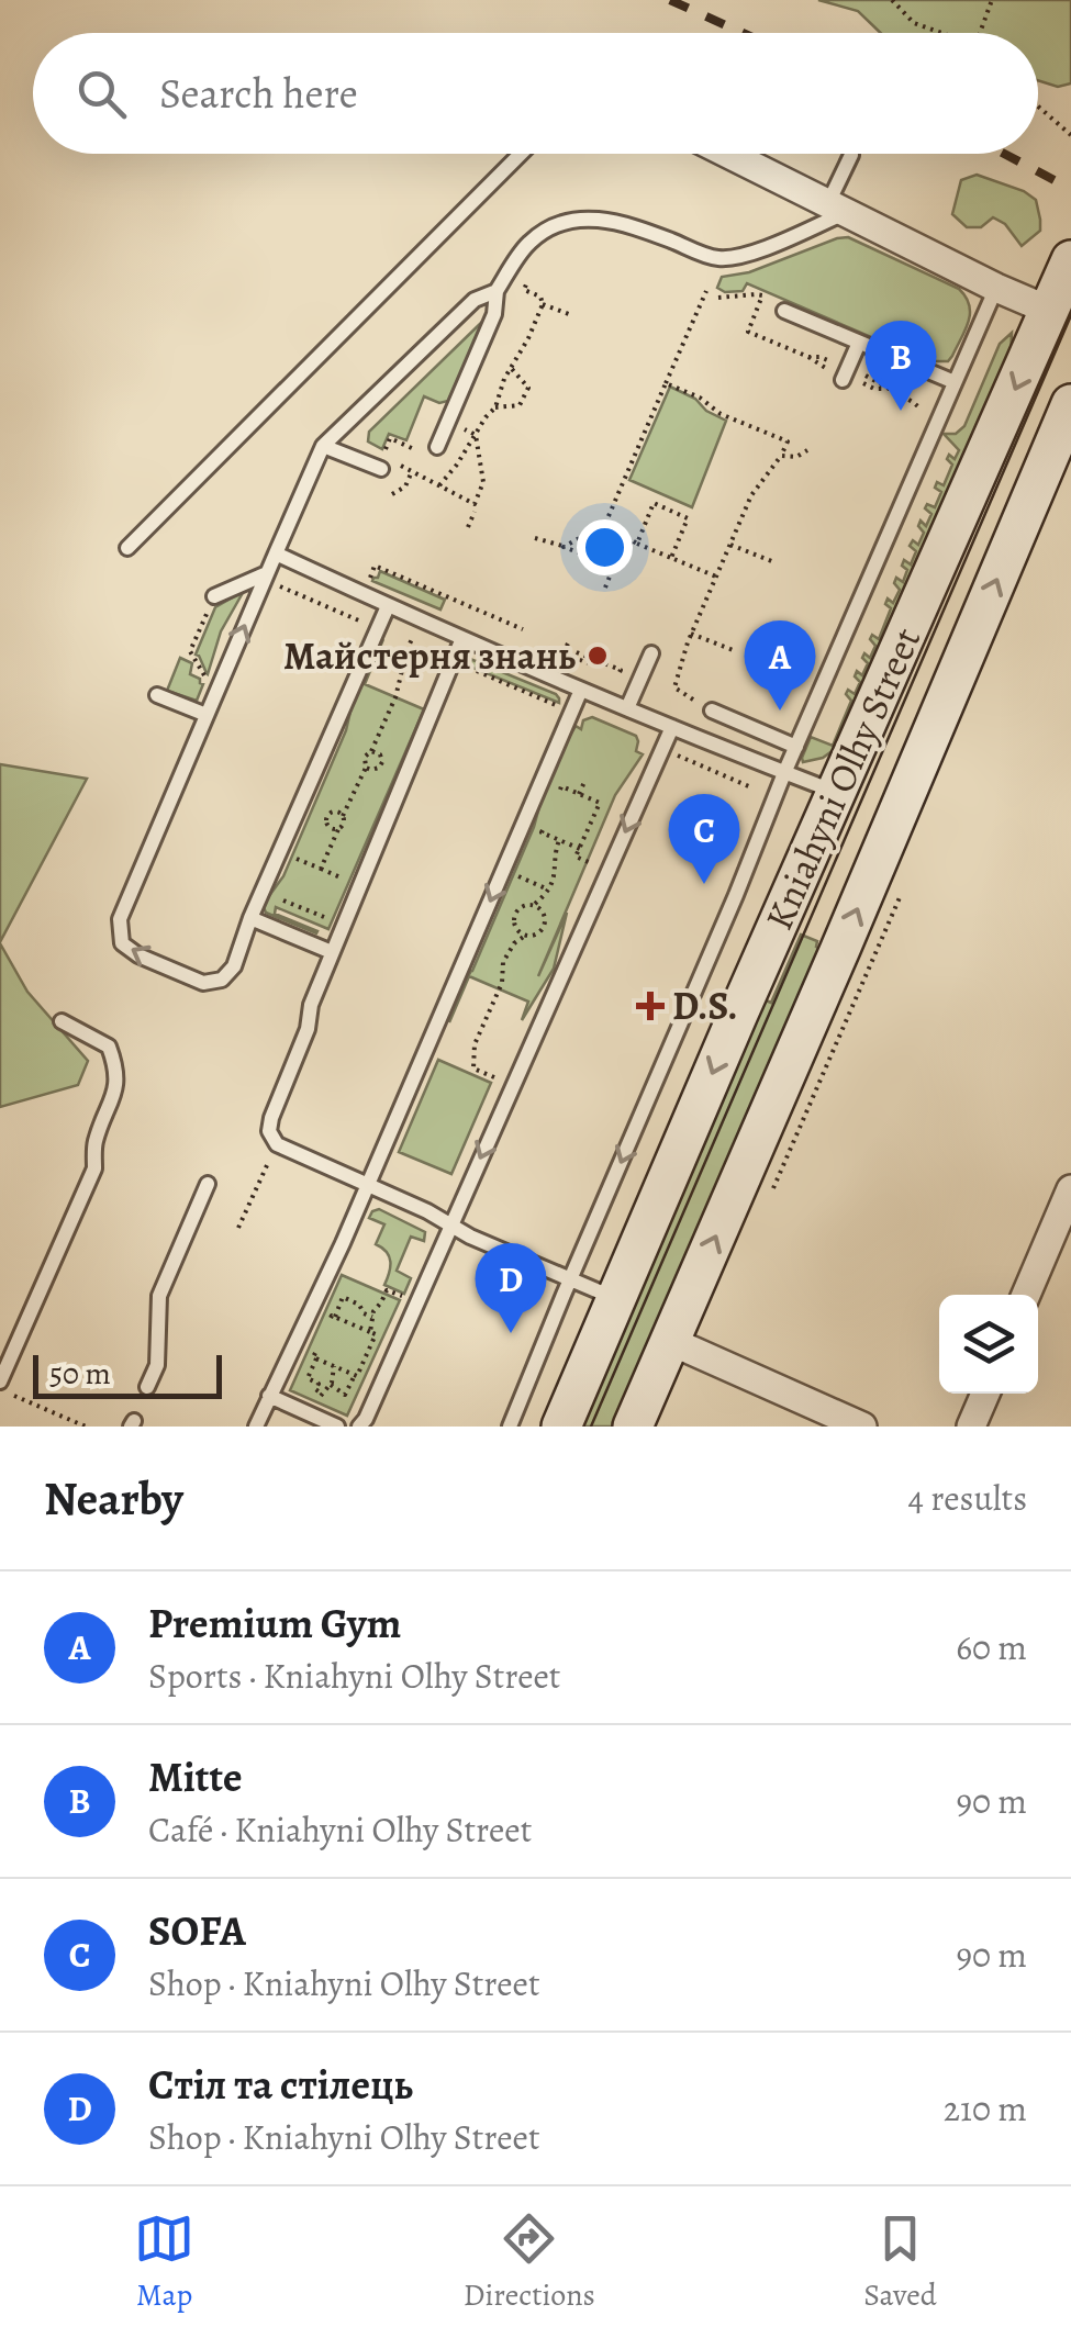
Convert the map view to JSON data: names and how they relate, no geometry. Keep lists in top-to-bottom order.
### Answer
{
  "streets": {
    "main road": ["Kniahyni Olhy Street"]
  },
  "places": {
    "other": ["Майстерня знань"],
    "health": ["D.S."]
  },
  "scale_bar": "50 m",
  "page": {
    "search": "Search here",
    "pins": [
      "B",
      "A",
      "C",
      "D"
    ],
    "scale": "50 m",
    "heading": ["Nearby", "4 results"],
    "list": [
      {
        "mark": "A",
        "name": "Premium Gym",
        "note": "Sports · Kniahyni Olhy Street",
        "value": "60 m"
      },
      {
        "mark": "B",
        "name": "Mitte",
        "note": "Café · Kniahyni Olhy Street",
        "value": "90 m"
      },
      {
        "mark": "C",
        "name": "SOFA",
        "note": "Shop · Kniahyni Olhy Street",
        "value": "90 m"
      },
      {
        "mark": "D",
        "name": "Стіл та стілець",
        "note": "Shop · Kniahyni Olhy Street",
        "value": "210 m"
      }
    ],
    "nav": ["Map", "Directions", "Saved"]
  }
}
